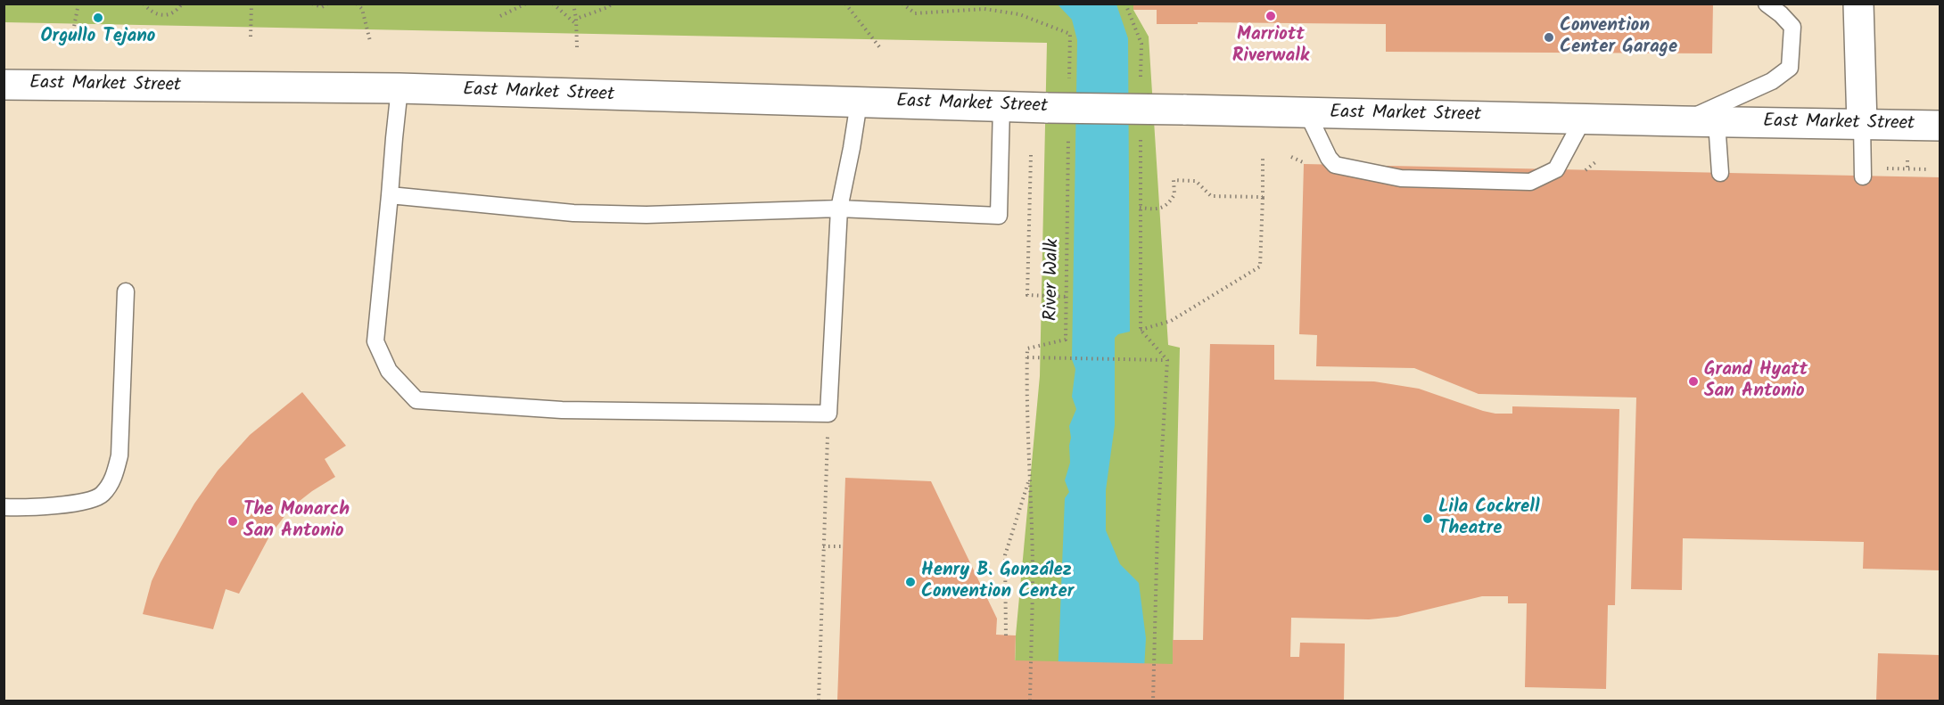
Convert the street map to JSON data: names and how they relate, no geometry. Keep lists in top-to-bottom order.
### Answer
{
  "streets": {
    "main road": ["East Market Street"],
    "path": ["River Walk"]
  },
  "places": [
    "Marriott Riverwalk",
    "Orgullo Tejano",
    "Convention Center Garage",
    "Grand Hyatt San Antonio",
    "Lila Cockrell Theatre",
    "The Monarch San Antonio",
    "Henry B. González Convention Center"
  ]
}
